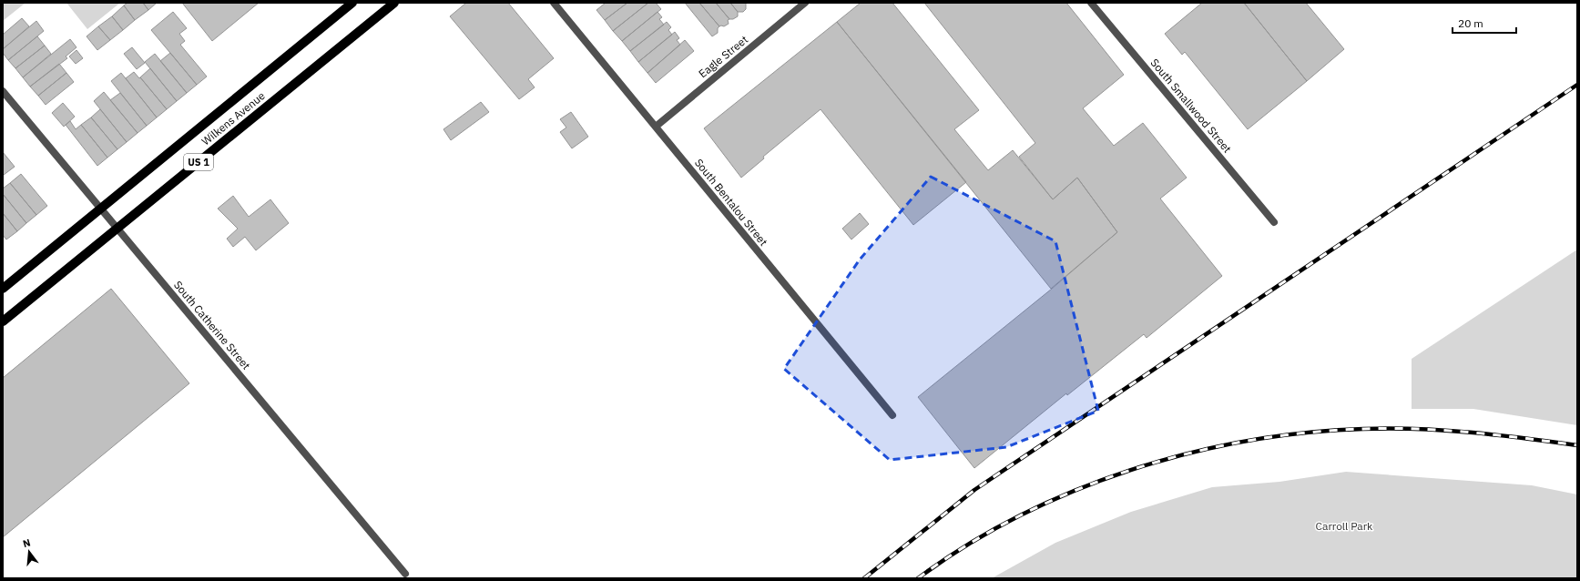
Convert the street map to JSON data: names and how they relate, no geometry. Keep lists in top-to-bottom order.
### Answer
{
  "streets": {
    "main road": ["Wilkens Avenue", "US 1"],
    "street": [
      "Eagle Street",
      "South Smallwood Street",
      "South Bentalou Street",
      "South Catherine Street"
    ]
  },
  "crossings": [
    ["Eagle Street", "South Bentalou Street"],
    ["Wilkens Avenue", "South Catherine Street"]
  ],
  "parks": ["Carroll Park"],
  "scale_bar": "20 m",
  "north": "top"
}
